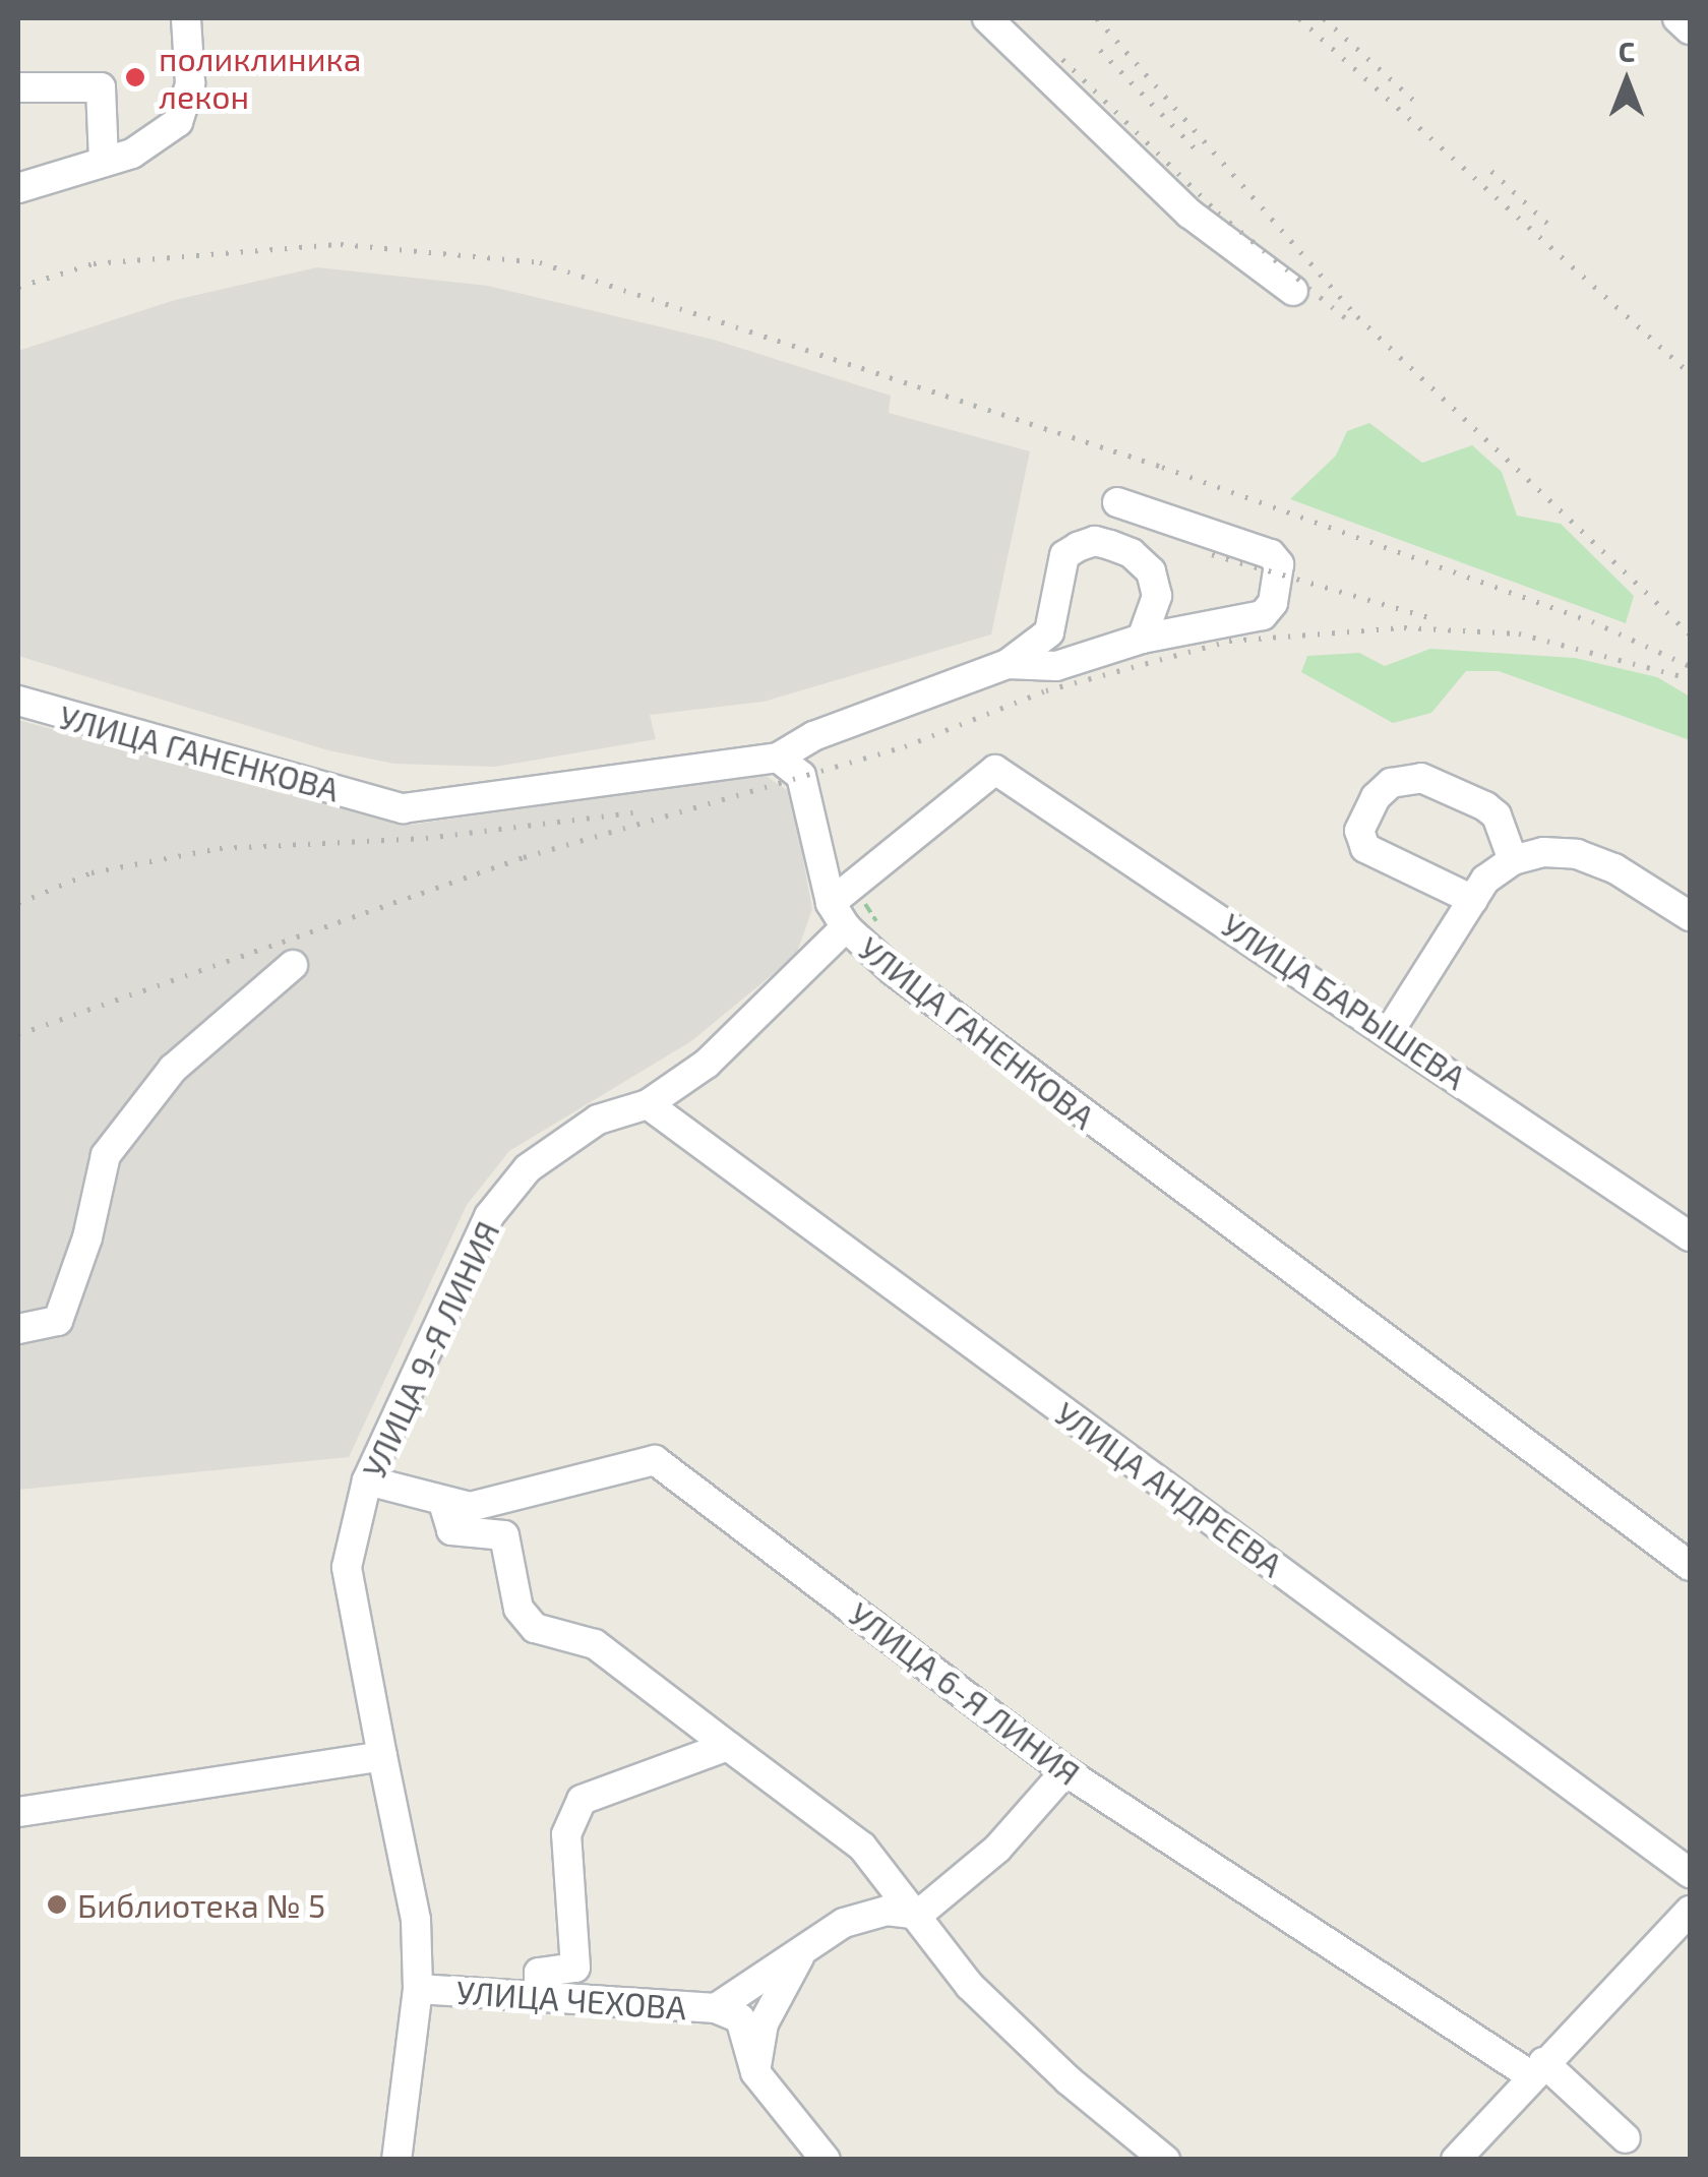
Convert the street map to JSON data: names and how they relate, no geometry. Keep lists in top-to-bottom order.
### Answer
{
  "streets": {
    "street": [
      "УЛИЦА ГАНЕНКОВА",
      "УЛИЦА БАРЫШЕВА",
      "УЛИЦА 9-Я ЛИНИЯ",
      "УЛИЦА АНДРЕЕВА",
      "УЛИЦА 6-Я ЛИНИЯ",
      "УЛИЦА ЧЕХОВА"
    ]
  },
  "crossings": [
    ["УЛИЦА ГАНЕНКОВА", "УЛИЦА БАРЫШЕВА"],
    ["УЛИЦА ГАНЕНКОВА", "УЛИЦА 9-Я ЛИНИЯ"],
    ["УЛИЦА 9-Я ЛИНИЯ", "УЛИЦА АНДРЕЕВА"],
    ["УЛИЦА 9-Я ЛИНИЯ", "УЛИЦА 6-Я ЛИНИЯ"],
    ["УЛИЦА 9-Я ЛИНИЯ", "УЛИЦА ЧЕХОВА"]
  ],
  "places": ["поликлиника лекон", "Библиотека № 5"],
  "north": "top"
}
